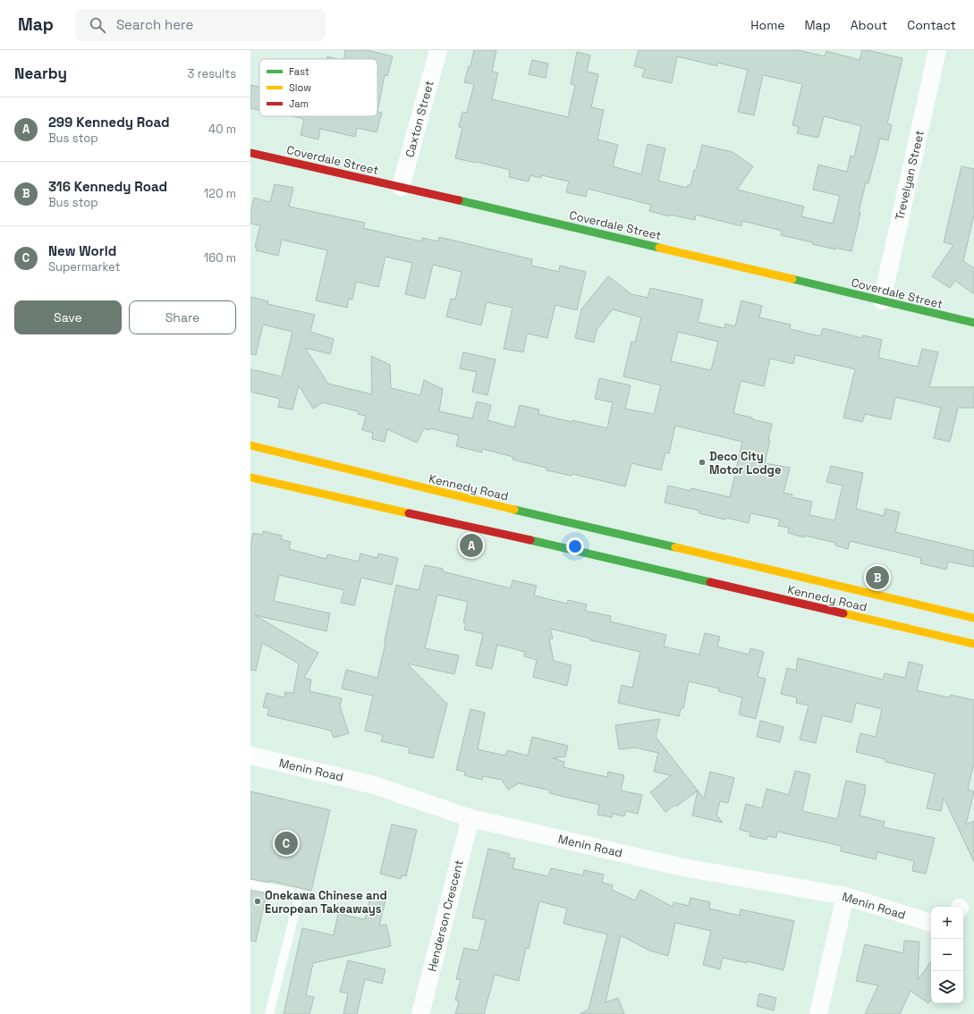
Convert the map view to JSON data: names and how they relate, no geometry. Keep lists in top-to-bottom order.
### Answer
{
  "streets": {
    "main road": ["Coverdale Street", "Kennedy Road"],
    "street": [
      "Caxton Street",
      "Trevelyan Street",
      "Menin Road",
      "Henderson Crescent"
    ]
  },
  "crossings": [
    ["Caxton Street", "Coverdale Street"],
    ["Coverdale Street", "Trevelyan Street"],
    ["Menin Road", "Henderson Crescent"]
  ],
  "places": ["Deco City Motor Lodge", "Onekawa Chinese and European Takeaways"],
  "legend": ["Fast", "Slow", "Jam"],
  "page": {
    "header": "Map",
    "search": "Search here",
    "nav": [
      "Home",
      "Map",
      "About",
      "Contact"
    ],
    "heading": ["Nearby", "3 results"],
    "list": [
      {
        "mark": "A",
        "name": "299 Kennedy Road",
        "note": "Bus stop",
        "value": "40 m"
      },
      {
        "mark": "B",
        "name": "316 Kennedy Road",
        "note": "Bus stop",
        "value": "120 m"
      },
      {
        "mark": "C",
        "name": "New World",
        "note": "Supermarket",
        "value": "160 m"
      }
    ],
    "buttons": ["Save", "Share"],
    "pins": ["A", "B", "C"],
    "map_buttons": ["+", "−"]
  }
}
